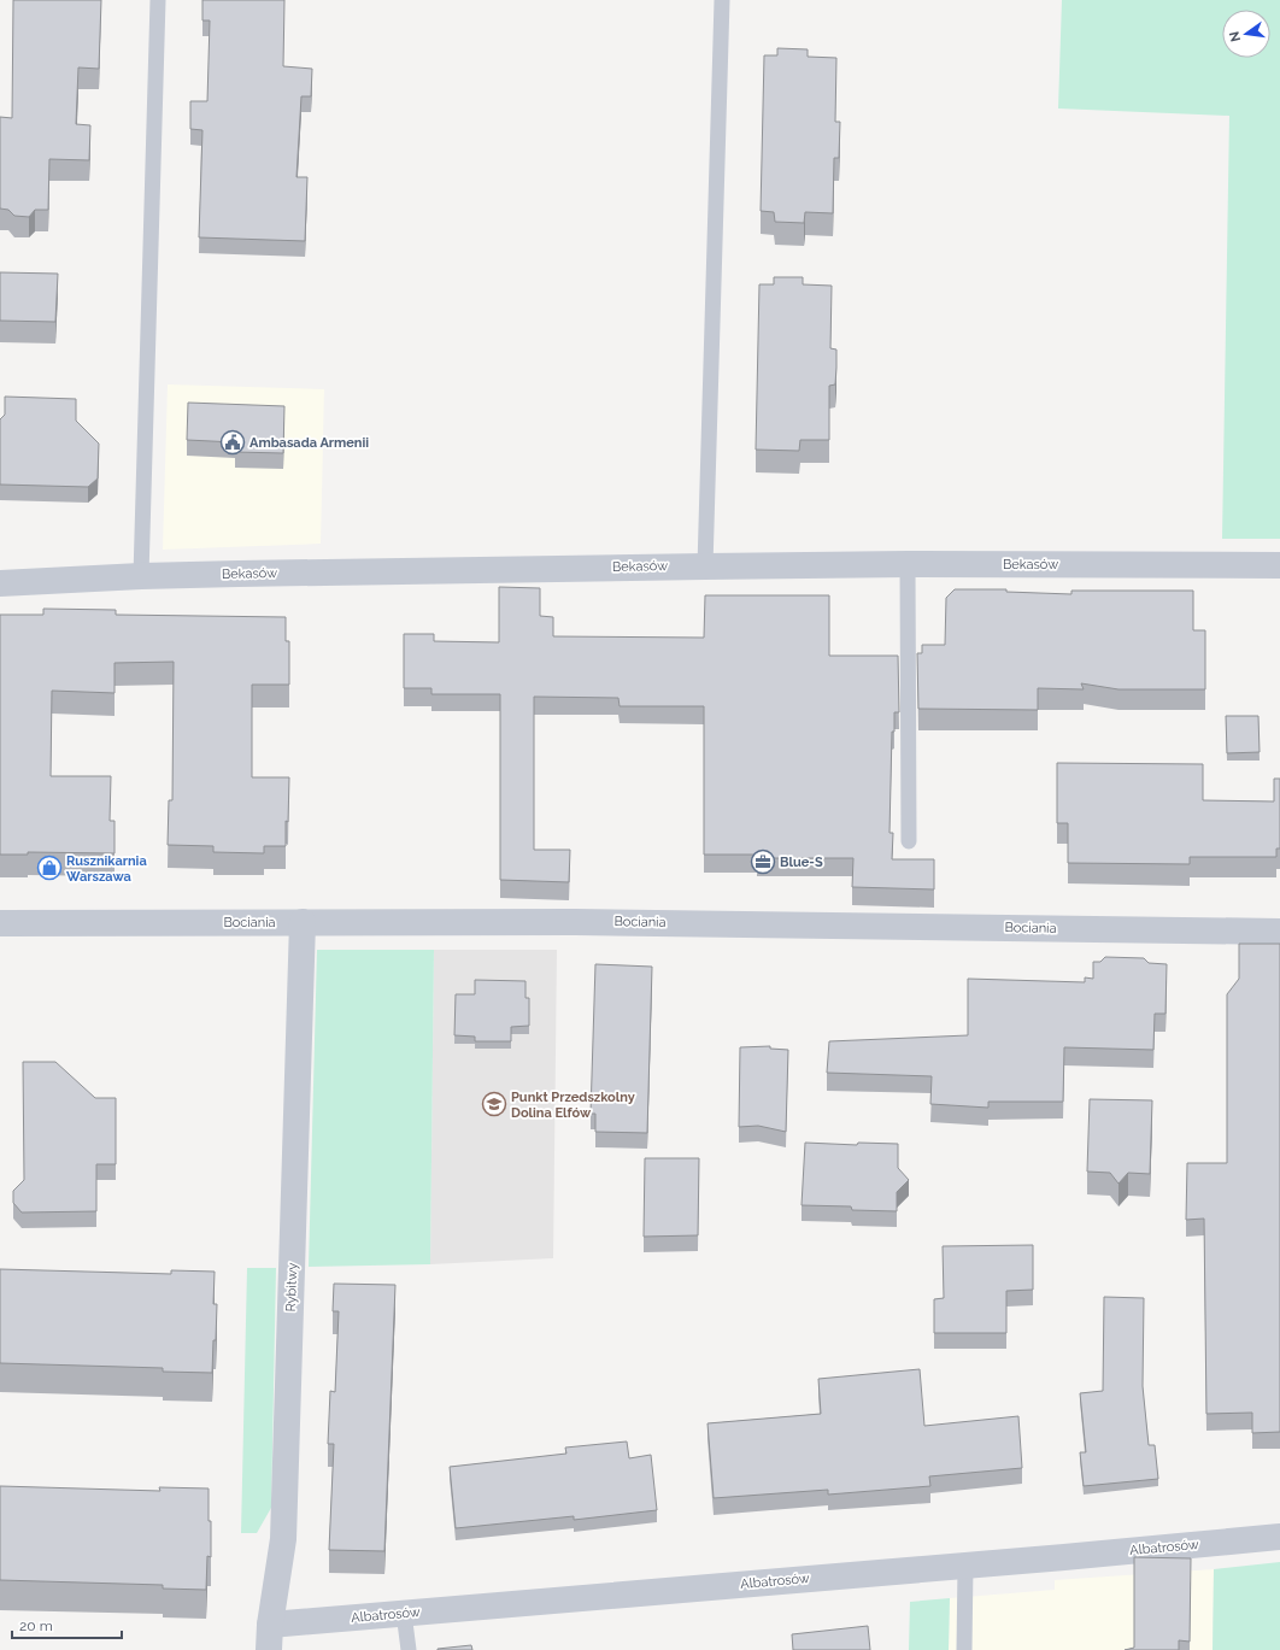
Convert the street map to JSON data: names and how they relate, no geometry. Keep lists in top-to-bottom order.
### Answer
{
  "streets": {
    "street": [
      "Bekasów",
      "Bociania",
      "Rybitwy",
      "Albatrosów"
    ]
  },
  "crossings": [
    ["Bociania", "Rybitwy"],
    ["Rybitwy", "Albatrosów"]
  ],
  "places": {
    "public building": ["Ambasada Armenii"],
    "office": ["Blue-S"],
    "shop": ["Rusznikarnia Warszawa"],
    "school or university": ["Punkt Przedszkolny Dolina Elfów"]
  },
  "scale_bar": "20 m",
  "north": "left"
}
